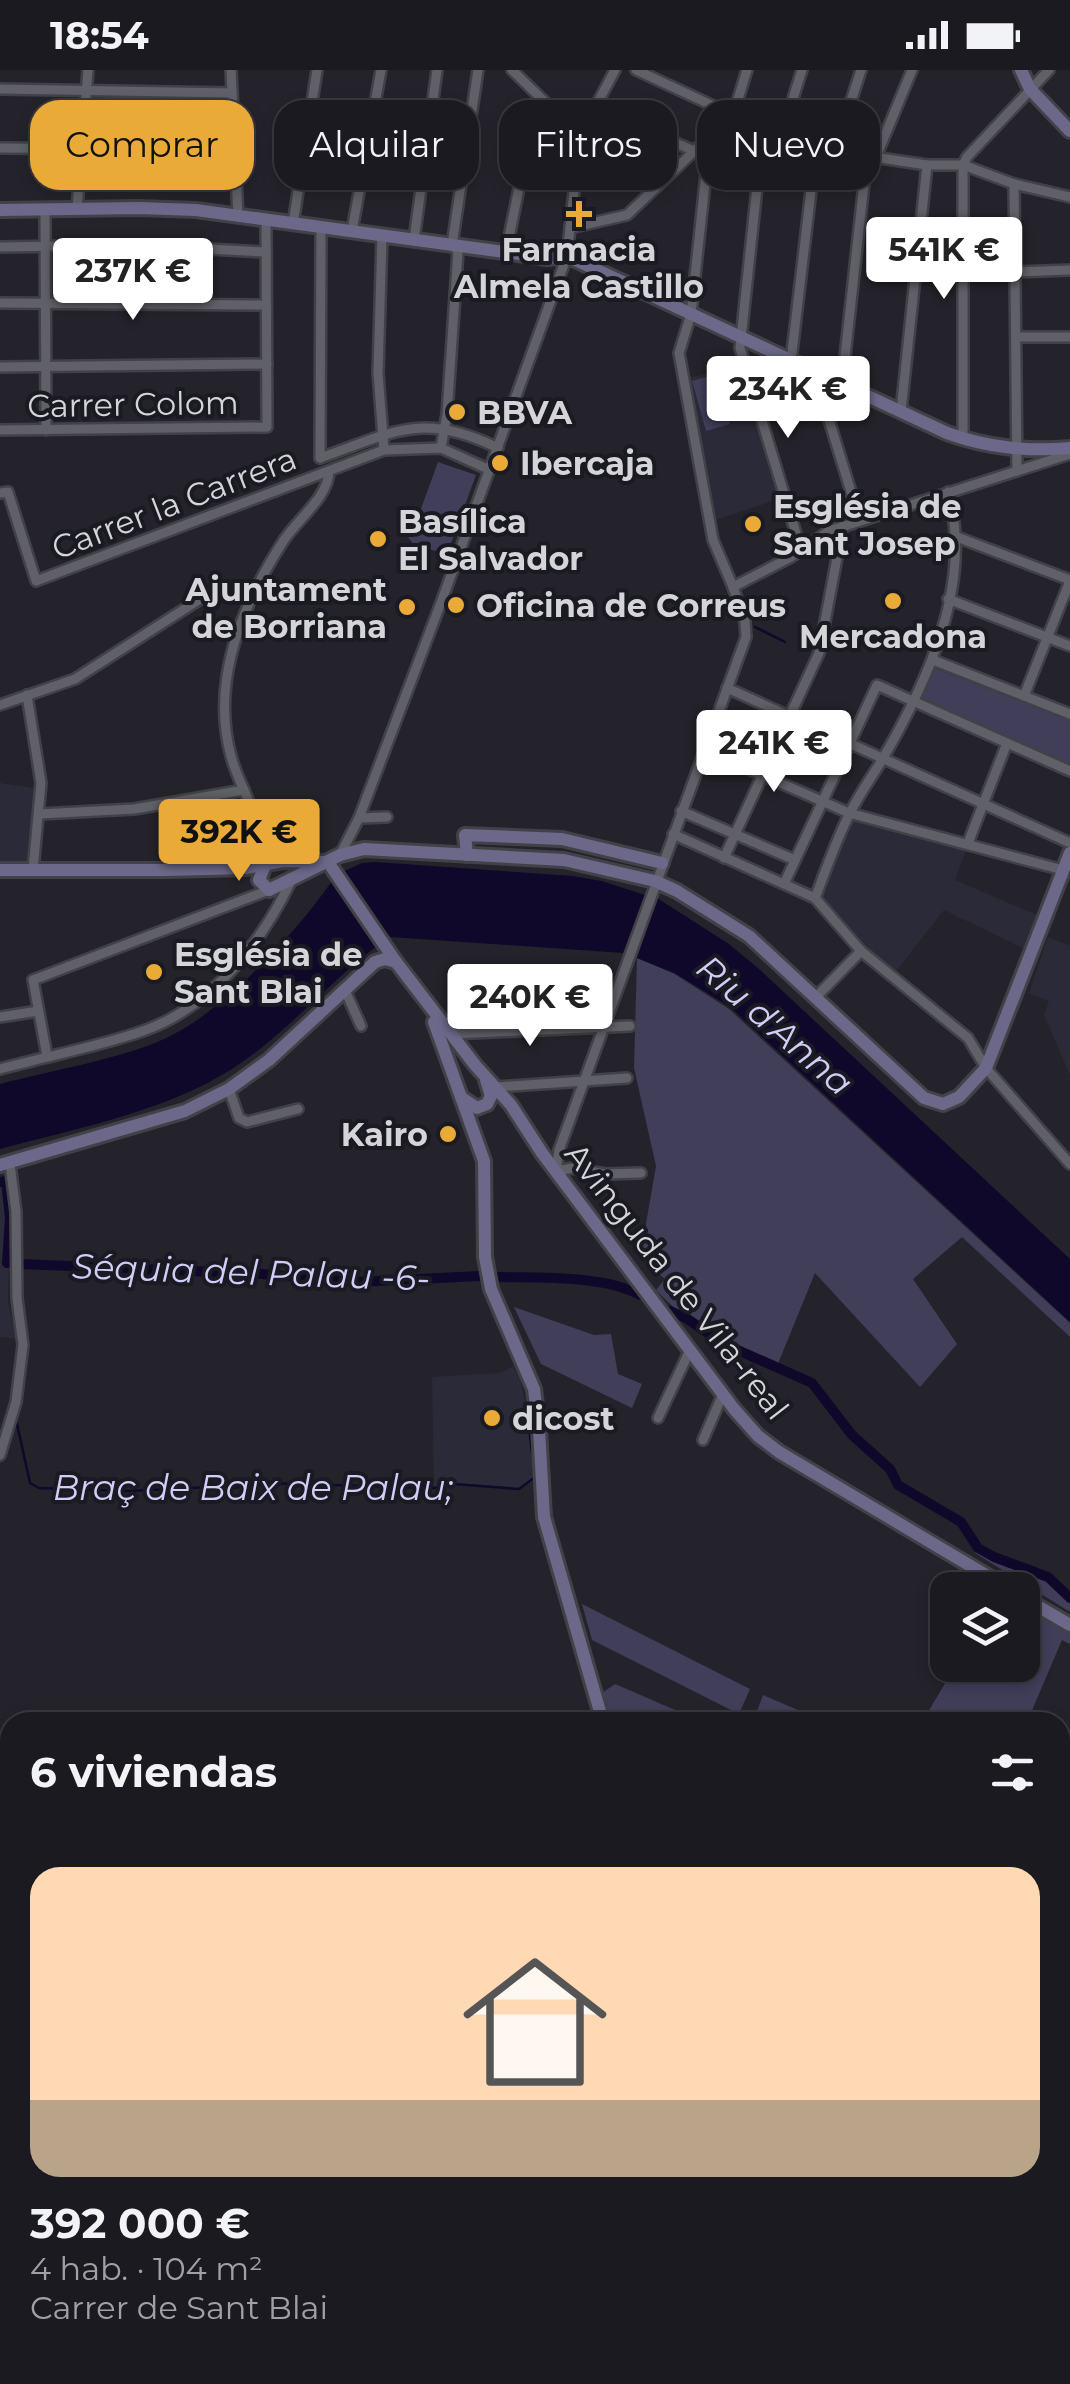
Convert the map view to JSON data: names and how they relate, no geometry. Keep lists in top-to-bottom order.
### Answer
{
  "streets": {
    "street": ["Carrer Colom", "Carrer la Carrera", "Avinguda de Vila-real"]
  },
  "water": ["Riu d'Anna", "Séquia del Palau -6-", "Braç de Baix de Palau;"],
  "places": {
    "health": ["Farmacia Almela Castillo"],
    "other": [
      "BBVA",
      "Ibercaja",
      "Església de Sant Josep",
      "Basílica El Salvador",
      "Mercadona",
      "Oficina de Correus",
      "Ajuntament de Borriana",
      "Església de Sant Blai",
      "Kairo",
      "dicost"
    ]
  },
  "page": {
    "status": "18:54",
    "chip": [
      "Comprar",
      "Alquilar",
      "Filtros",
      "Nuevo"
    ],
    "price": [
      "541K €",
      "237K €",
      "234K €",
      "241K €",
      "392K €",
      "240K €"
    ],
    "heading": "6 viviendas",
    "list": [
      {
        "name": "392 000 €",
        "note": "4 hab. · 104 m² · Carrer de Sant Blai"
      }
    ]
  }
}
